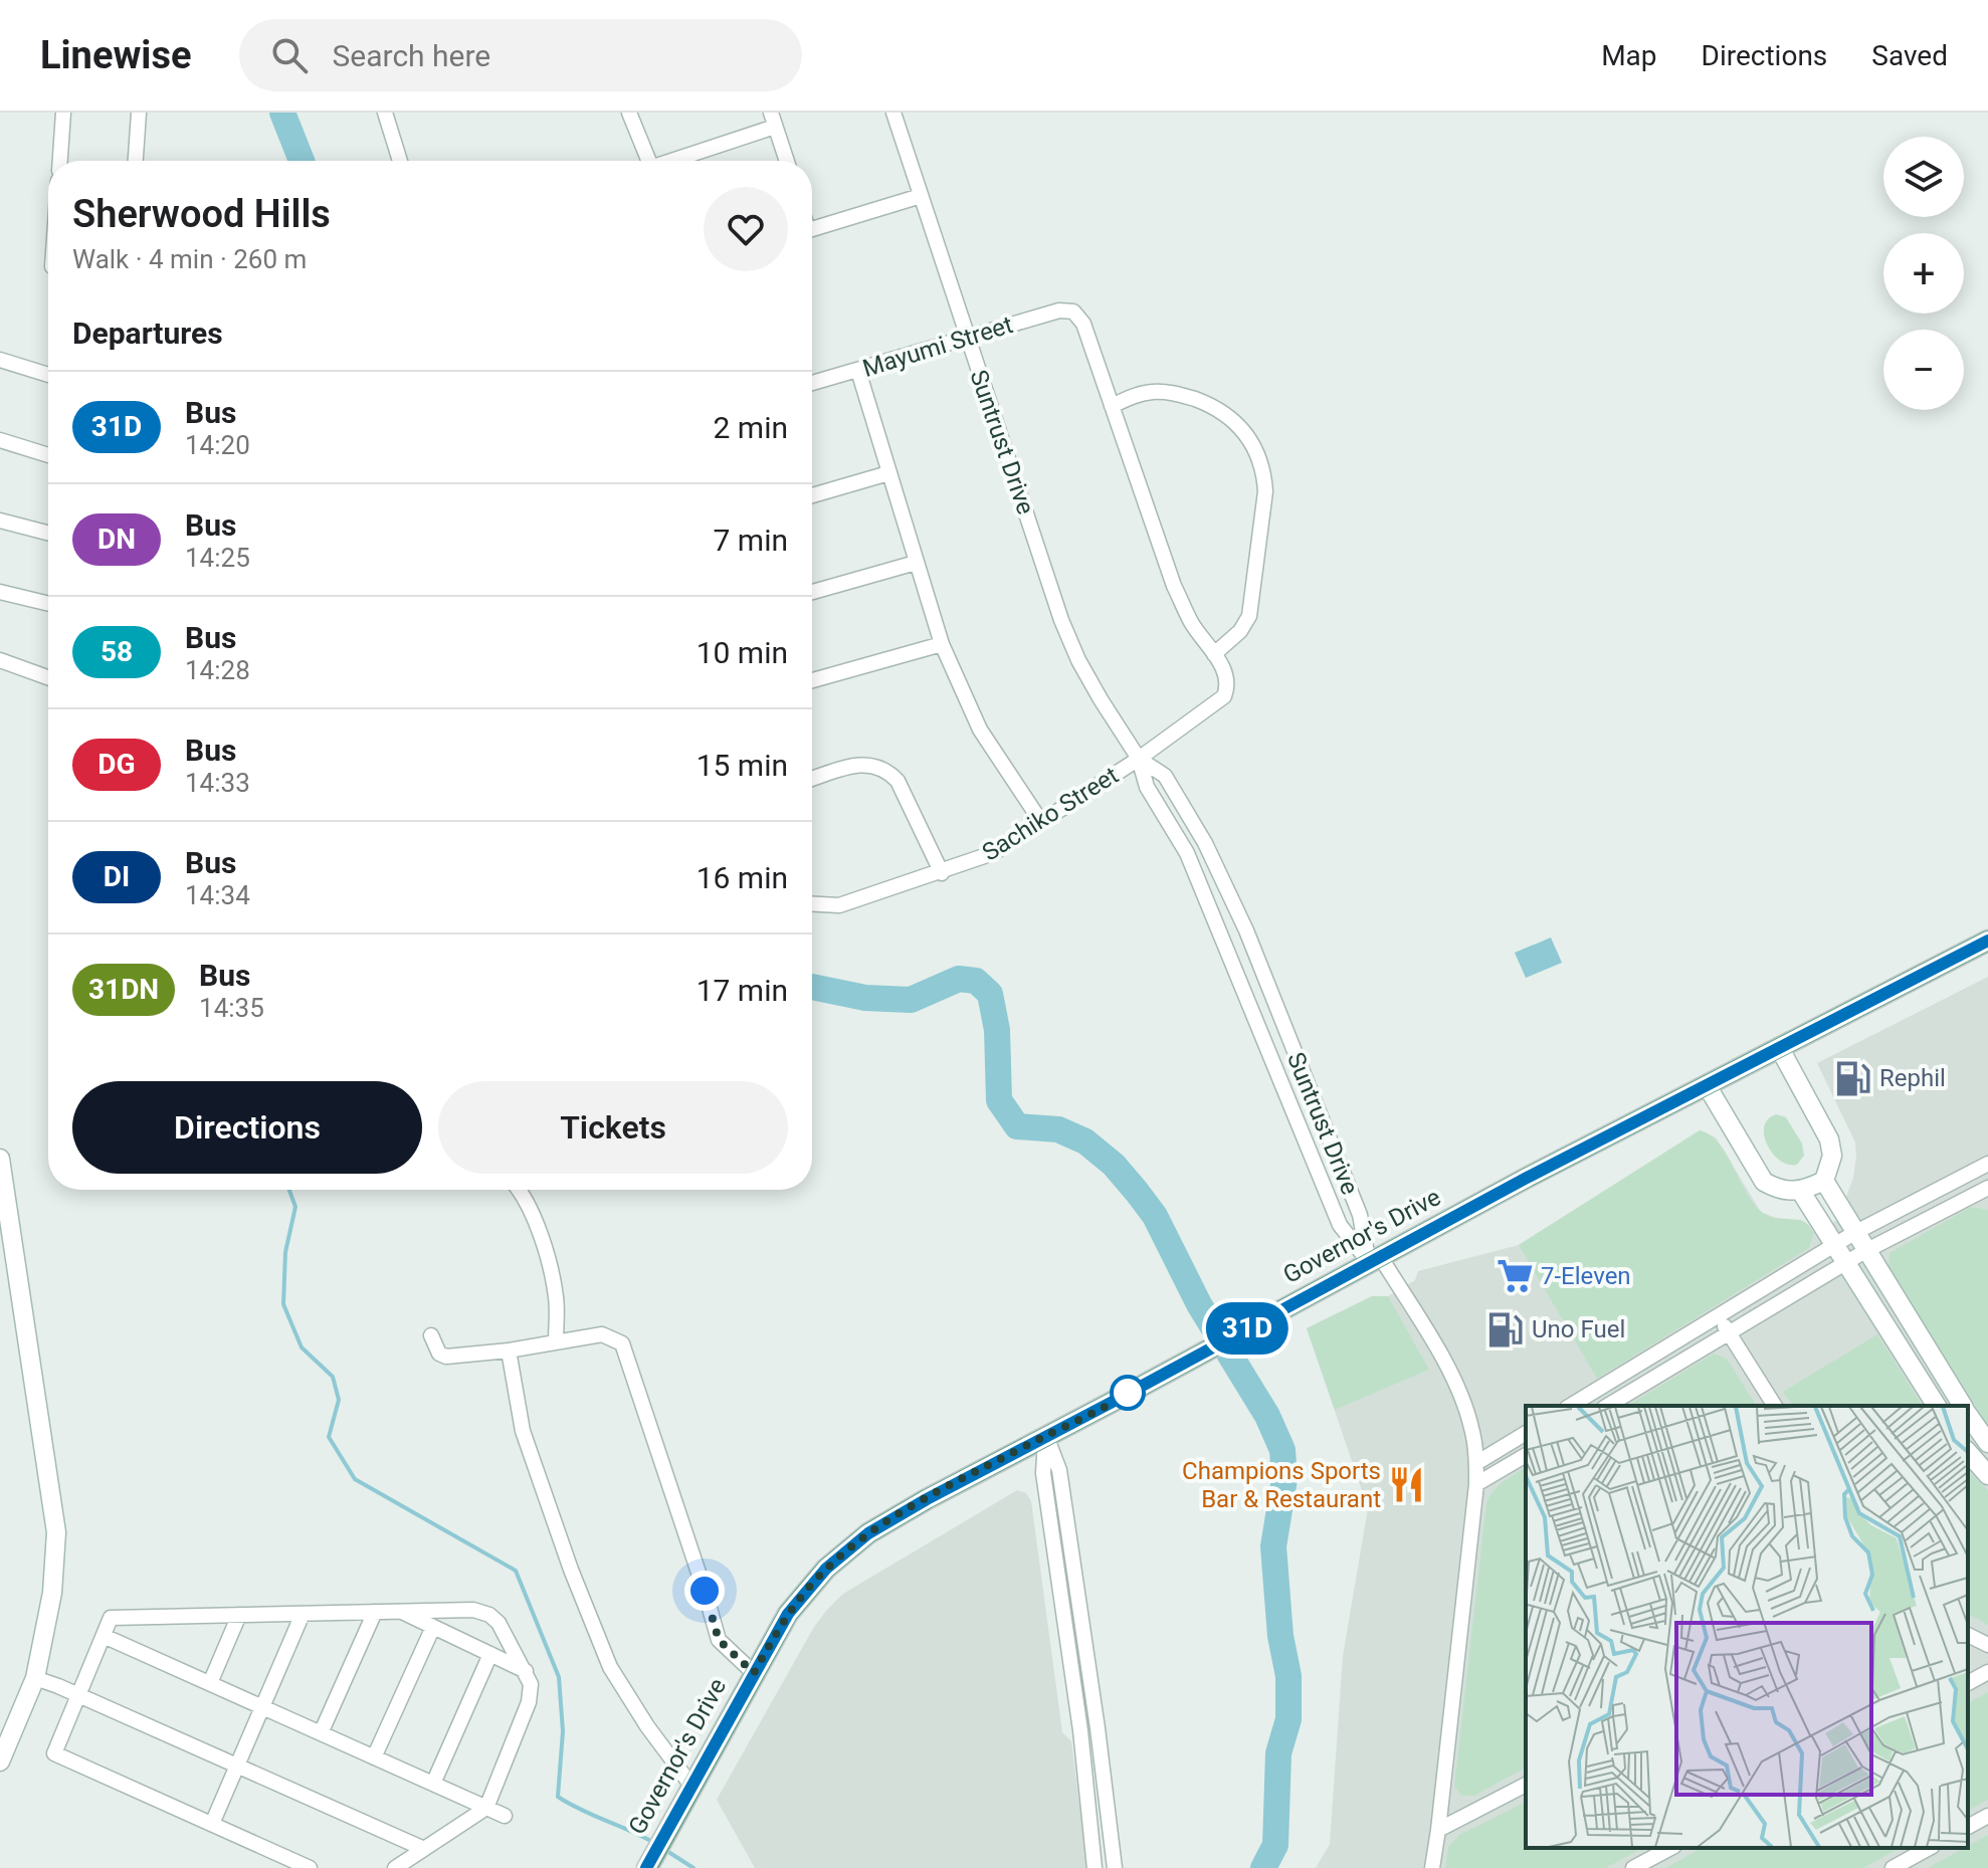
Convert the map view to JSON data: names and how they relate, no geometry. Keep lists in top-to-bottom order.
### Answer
{
  "streets": {
    "main road": ["Governor's Drive"],
    "street": ["Mayumi Street", "Suntrust Drive", "Sachiko Street"]
  },
  "crossings": [
    ["Mayumi Street", "Suntrust Drive"],
    ["Suntrust Drive", "Sachiko Street"],
    ["Suntrust Drive", "Governor's Drive"]
  ],
  "places": {
    "fuel station": ["Rephil", "Uno Fuel"],
    "supermarket": ["7-Eleven"],
    "restaurant": ["Champions Sports Bar & Restaurant"]
  },
  "lines": ["bus line 31D"],
  "page": {
    "header": "Linewise",
    "search": "Search here",
    "nav": ["Map", "Directions", "Saved"],
    "on_map": "31D",
    "map_buttons": ["+", "−"],
    "heading": [
      ["Sherwood Hills", "Walk · 4 min · 260 m"],
      "Departures"
    ],
    "list": [
      {
        "mark": "31D",
        "name": "Bus",
        "note": "14:20",
        "value": "2 min"
      },
      {
        "mark": "DN",
        "name": "Bus",
        "note": "14:25",
        "value": "7 min"
      },
      {
        "mark": "58",
        "name": "Bus",
        "note": "14:28",
        "value": "10 min"
      },
      {
        "mark": "DG",
        "name": "Bus",
        "note": "14:33",
        "value": "15 min"
      },
      {
        "mark": "DI",
        "name": "Bus",
        "note": "14:34",
        "value": "16 min"
      },
      {
        "mark": "31DN",
        "name": "Bus",
        "note": "14:35",
        "value": "17 min"
      }
    ],
    "buttons": ["Directions", "Tickets"]
  }
}
